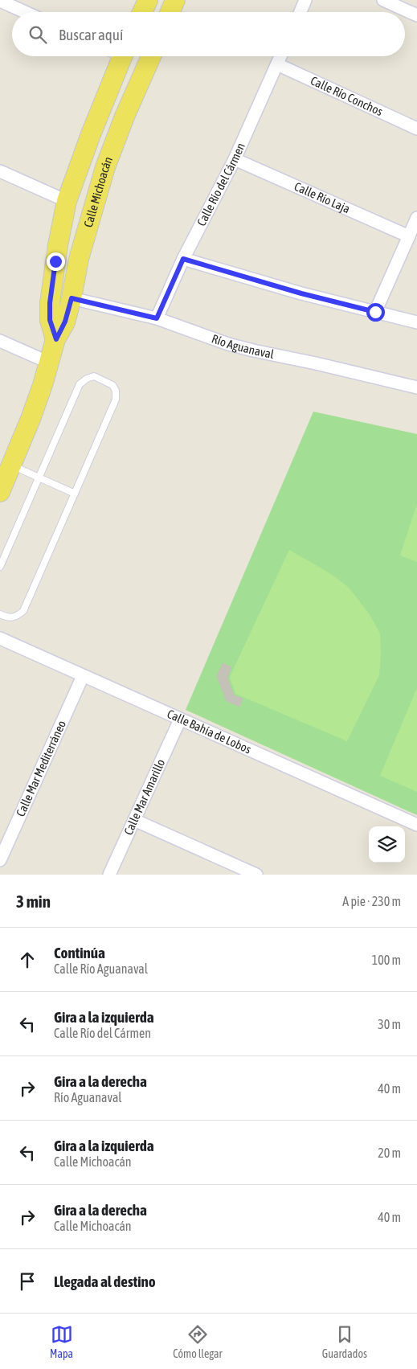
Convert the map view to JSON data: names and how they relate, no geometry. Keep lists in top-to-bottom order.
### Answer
{
  "streets": {
    "main road": ["Calle Michoacán"],
    "street": [
      "Calle Río Conchos",
      "Calle Río del Cármen",
      "Calle Río Laja",
      "Río Aguanaval",
      "Calle Bahía de Lobos",
      "Calle Mar Mediterráneo",
      "Calle Mar Amarillo"
    ]
  },
  "crossings": [
    ["Calle Río Conchos", "Calle Río del Cármen"],
    ["Calle Río del Cármen", "Calle Río Laja"],
    ["Calle Río del Cármen", "Río Aguanaval"],
    ["Calle Michoacán", "Río Aguanaval"],
    ["Calle Bahía de Lobos", "Calle Mar Mediterráneo"],
    ["Calle Bahía de Lobos", "Calle Mar Amarillo"]
  ],
  "page": {
    "search": "Buscar aquí",
    "heading": ["3 min", "A pie · 230 m"],
    "list": [
      ["Continúa", "Calle Río Aguanaval", "100 m"],
      ["Gira a la izquierda", "Calle Río del Cármen", "30 m"],
      ["Gira a la derecha", "Río Aguanaval", "40 m"],
      ["Gira a la izquierda", "Calle Michoacán", "20 m"],
      ["Gira a la derecha", "Calle Michoacán", "40 m"],
      "Llegada al destino"
    ],
    "nav": ["Mapa", "Cómo llegar", "Guardados"]
  }
}
